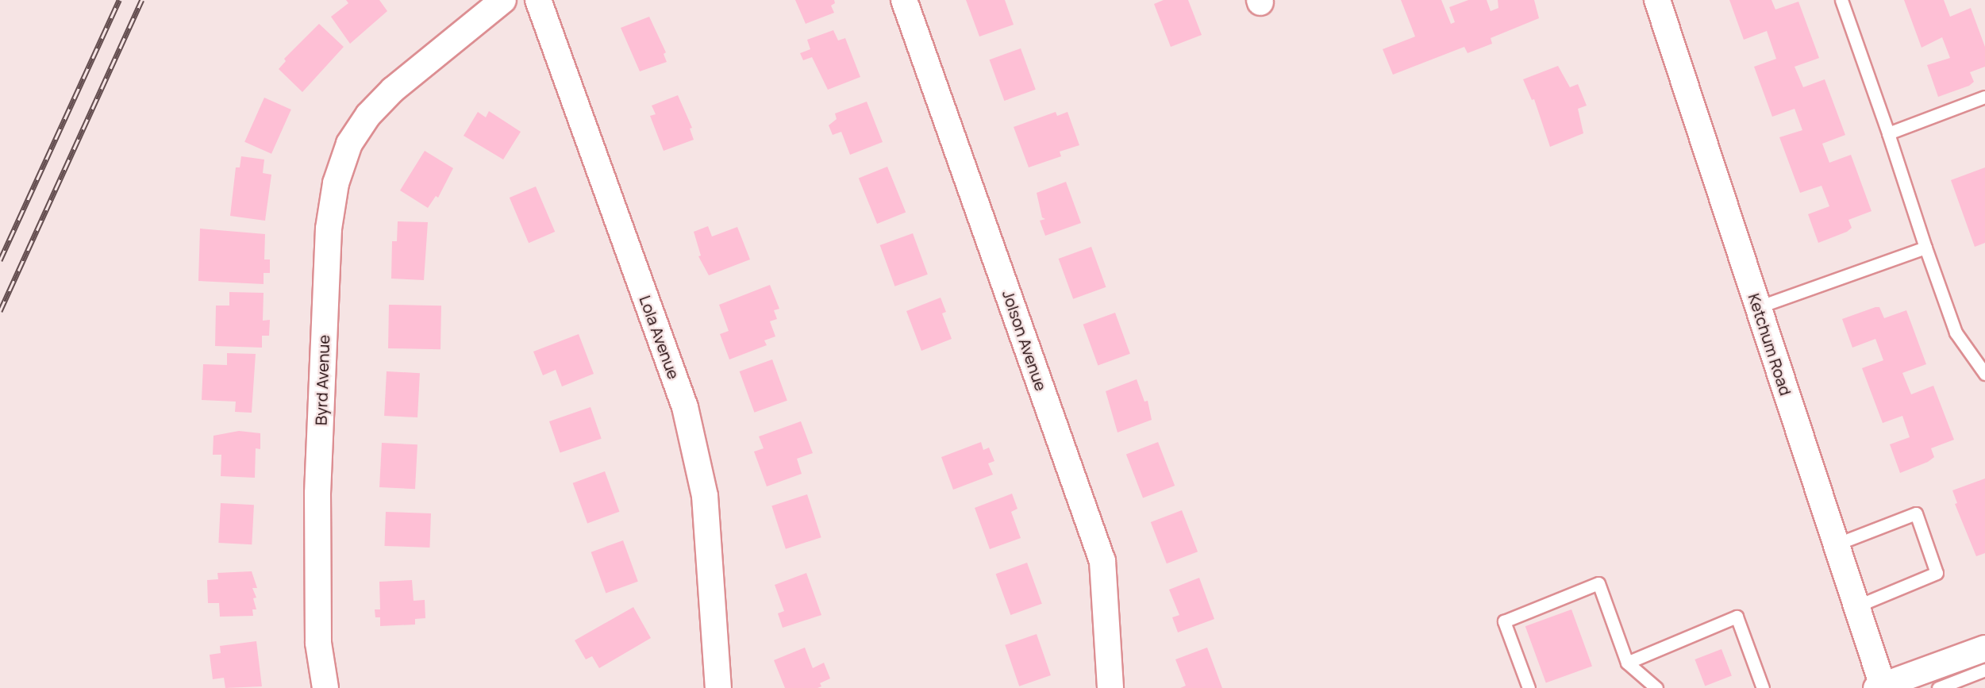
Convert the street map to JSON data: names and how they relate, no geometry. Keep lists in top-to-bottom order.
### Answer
{
  "streets": {
    "street": [
      "Lola Avenue",
      "Jolson Avenue",
      "Ketchum Road",
      "Byrd Avenue"
    ]
  }
}
